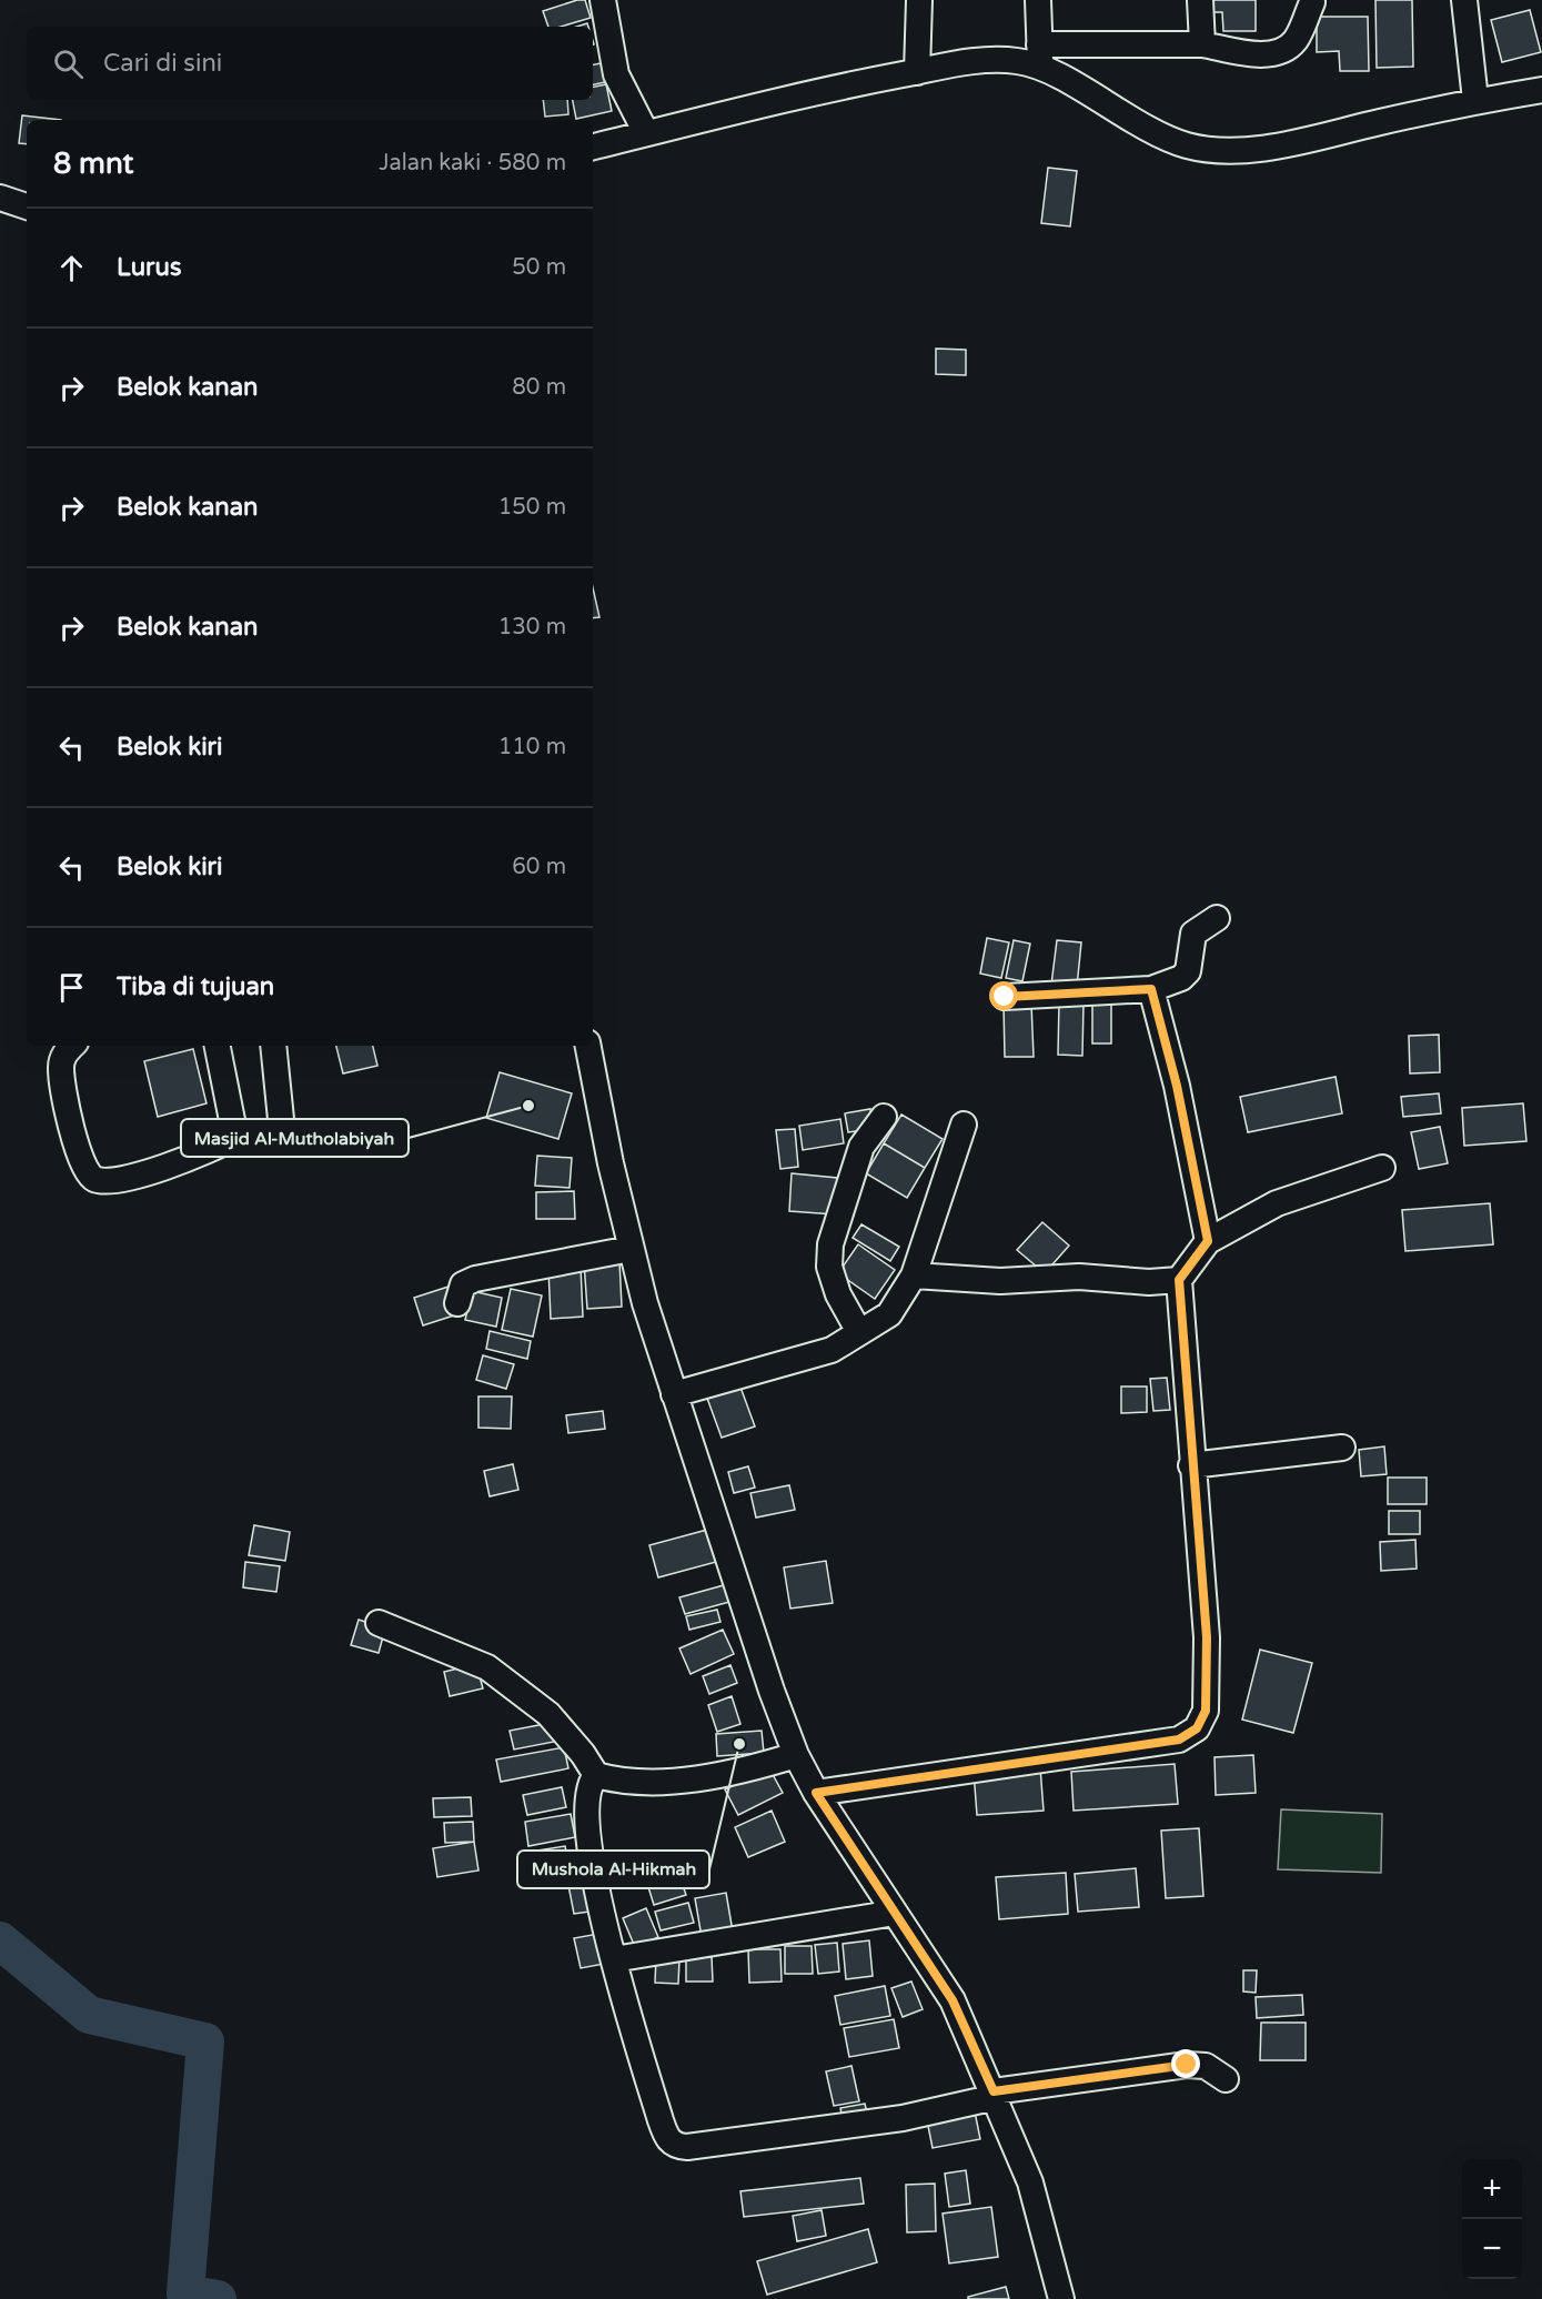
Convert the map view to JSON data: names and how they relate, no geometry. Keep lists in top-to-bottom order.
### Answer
{
  "places": ["Masjid Al-Mutholabiyah", "Mushola Al-Hikmah"],
  "page": {
    "search": "Cari di sini",
    "heading": ["8 mnt", "Jalan kaki · 580 m"],
    "list": [
      ["Lurus", "50 m"],
      ["Belok kanan", "80 m"],
      ["Belok kanan", "150 m"],
      ["Belok kanan", "130 m"],
      ["Belok kiri", "110 m"],
      ["Belok kiri", "60 m"],
      "Tiba di tujuan"
    ],
    "map_buttons": ["+", "−"]
  }
}
